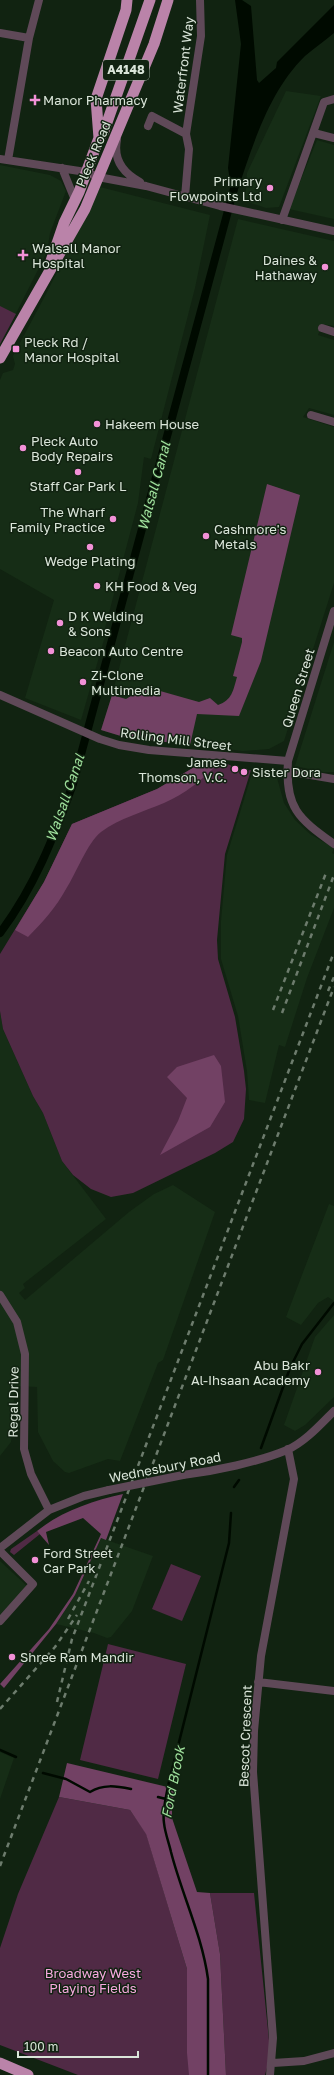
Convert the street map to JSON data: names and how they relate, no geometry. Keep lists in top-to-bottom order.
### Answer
{
  "streets": {
    "highway": ["A4148", "Pleck Road"],
    "street": [
      "Waterfront Way",
      "Queen Street",
      "Rolling Mill Street",
      "Regal Drive",
      "Wednesbury Road",
      "Bescot Crescent"
    ]
  },
  "crossings": [
    ["Queen Street", "Rolling Mill Street"],
    ["Regal Drive", "Wednesbury Road"],
    ["Wednesbury Road", "Bescot Crescent"]
  ],
  "water": ["Walsall Canal", "Ford Brook"],
  "parks": ["Broadway West Playing Fields"],
  "places": {
    "health": ["Manor Pharmacy", "Walsall Manor Hospital"],
    "other": [
      "Primary Flowpoints Ltd",
      "Daines & Hathaway",
      "Hakeem House",
      "Pleck Auto Body Repairs",
      "Staff Car Park L",
      "The Wharf Family Practice",
      "Cashmore's Metals",
      "Wedge Plating",
      "KH Food & Veg",
      "D K Welding & Sons",
      "Beacon Auto Centre",
      "Zi-Clone Multimedia",
      "James Thomson, V.C.",
      "Sister Dora",
      "Abu Bakr Al-Ihsaan Academy",
      "Ford Street Car Park",
      "Shree Ram Mandir"
    ],
    "transit": ["Pleck Rd / Manor Hospital"]
  },
  "scale_bar": "100 m"
}
